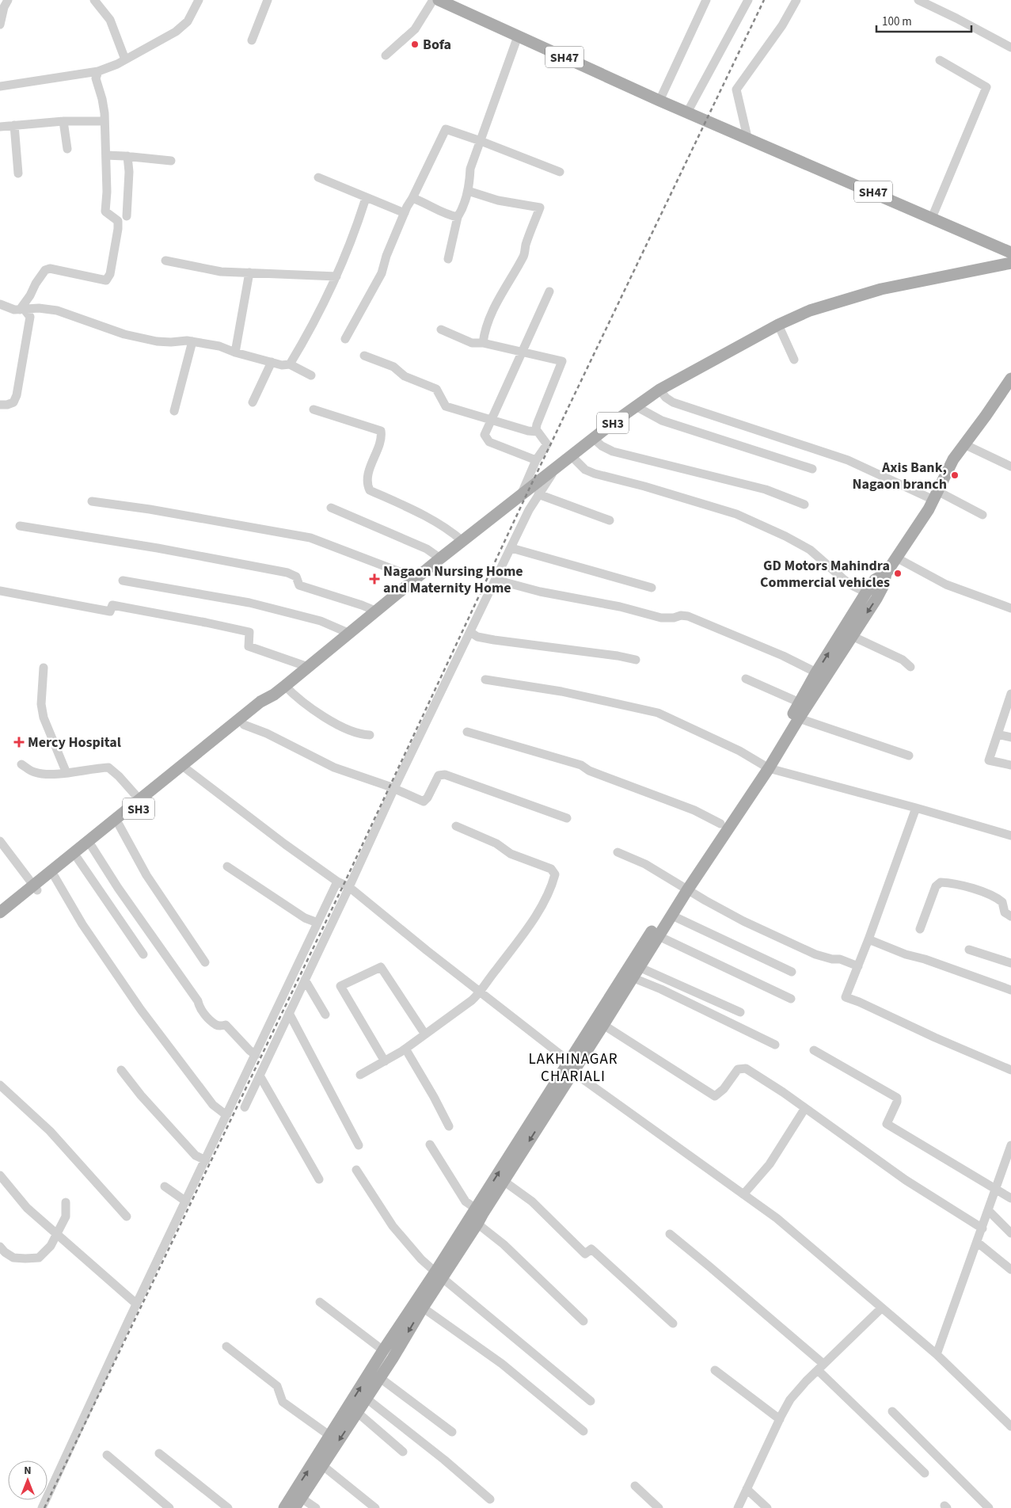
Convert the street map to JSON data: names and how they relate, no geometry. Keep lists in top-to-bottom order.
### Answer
{
  "streets": {
    "main road": ["SH47", "SH3"]
  },
  "districts": ["LAKHINAGAR CHARIALI"],
  "places": {
    "other": ["Bofa", "Axis Bank, Nagaon branch", "GD Motors Mahindra Commercial vehicles"],
    "health": ["Nagaon Nursing Home and Maternity Home", "Mercy Hospital"]
  },
  "scale_bar": "100 m",
  "north": "top"
}
